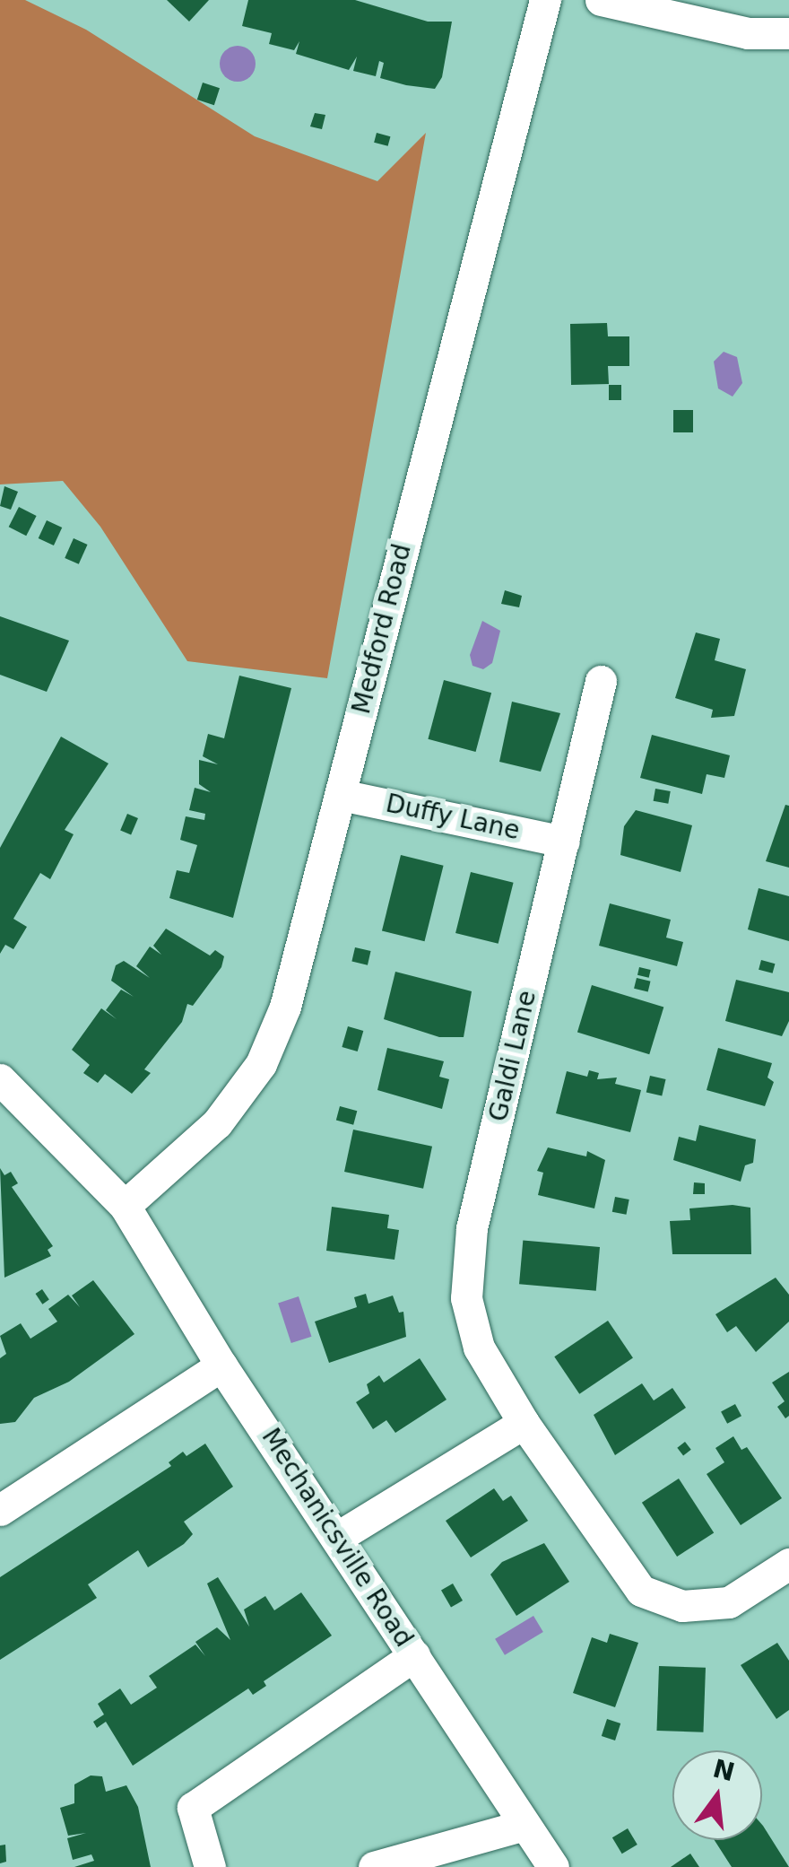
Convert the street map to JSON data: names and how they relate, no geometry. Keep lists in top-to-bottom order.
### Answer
{
  "streets": {
    "street": [
      "Medford Road",
      "Duffy Lane",
      "Galdi Lane",
      "Mechanicsville Road"
    ]
  },
  "crossings": [
    ["Medford Road", "Duffy Lane"],
    ["Medford Road", "Mechanicsville Road"],
    ["Duffy Lane", "Galdi Lane"]
  ],
  "north": "top"
}
